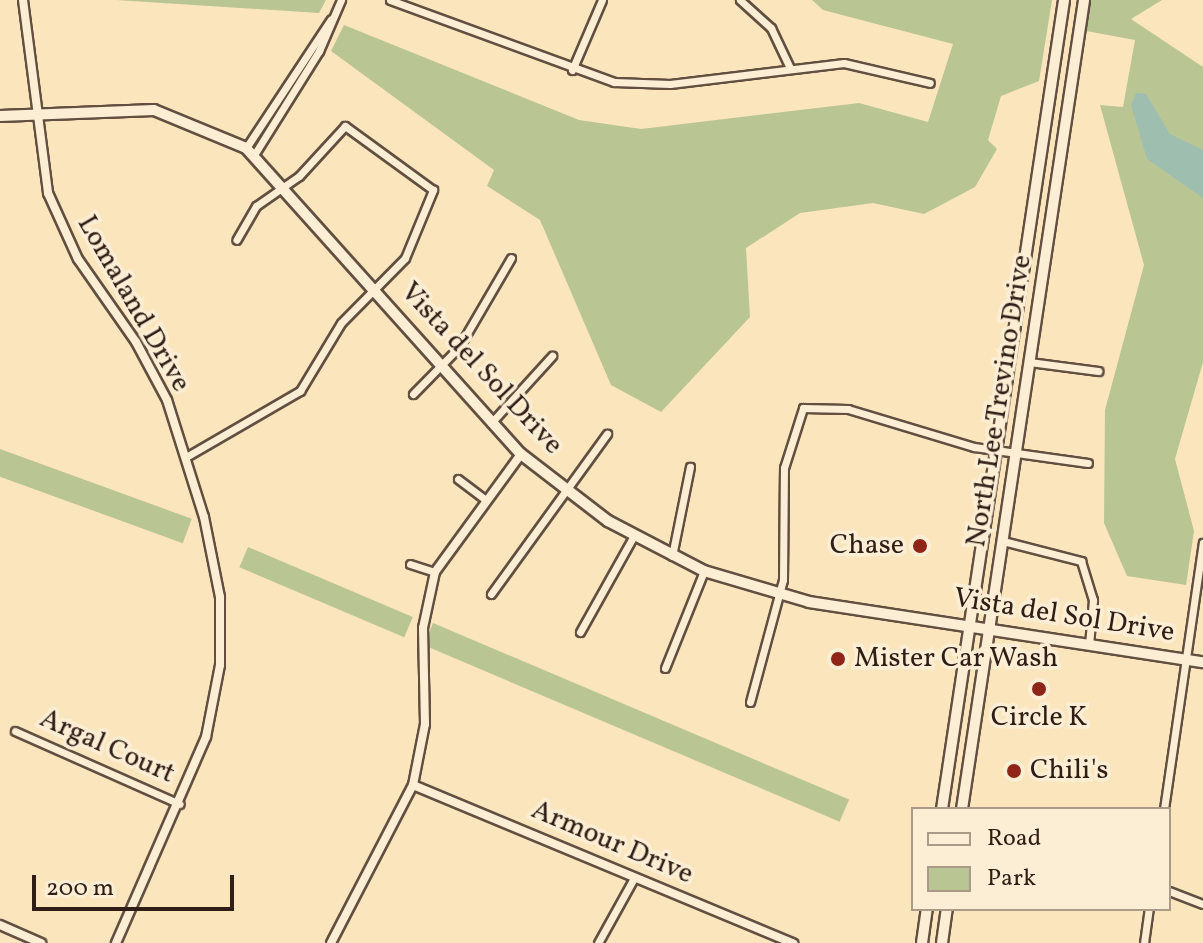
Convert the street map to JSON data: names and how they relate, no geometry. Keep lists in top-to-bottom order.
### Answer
{
  "streets": {
    "main road": ["Vista del Sol Drive", "North Lee Trevino Drive"],
    "street": ["Lomaland Drive", "Argal Court", "Armour Drive"]
  },
  "crossings": [
    ["Lomaland Drive", "Vista del Sol Drive"],
    ["Lomaland Drive", "Argal Court"],
    ["Vista del Sol Drive", "North Lee Trevino Drive"]
  ],
  "places": [
    "Chase",
    "Mister Car Wash",
    "Circle K",
    "Chili's"
  ],
  "legend": ["Road", "Park"],
  "scale_bar": "200 m"
}
